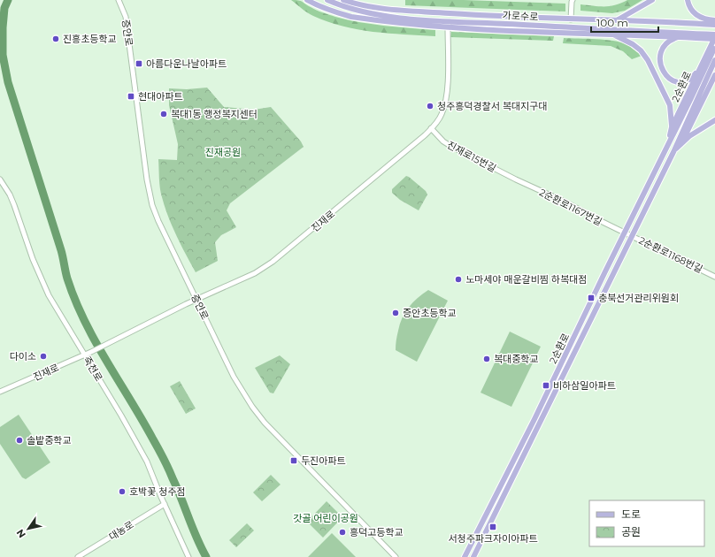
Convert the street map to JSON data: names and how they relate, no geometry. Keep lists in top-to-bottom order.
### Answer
{
  "streets": {
    "main road": ["가로수로", "2순환로"],
    "street": [
      "증안로",
      "진재로15번길",
      "2순환로1167번길",
      "진재로",
      "2순환로1168번길",
      "죽천로",
      "대농로"
    ]
  },
  "crossings": [
    ["가로수로", "2순환로"],
    ["가로수로", "진재로"],
    ["증안로", "진재로"],
    ["2순환로", "2순환로1167번길"],
    ["2순환로", "2순환로1168번길"],
    ["진재로15번길", "2순환로1167번길"],
    ["진재로15번길", "진재로"],
    ["2순환로1167번길", "2순환로1168번길"],
    ["진재로", "죽천로"],
    ["죽천로", "대농로"]
  ],
  "parks": ["진재공원", "갓골 어린이공원"],
  "places": {
    "other": [
      "진흥초등학교",
      "청주흥덕경찰서 복대지구대",
      "복대1동 행정복지센터",
      "노마세야 매운갈비찜 하복대점",
      "증안초등학교",
      "다이소",
      "복대중학교",
      "솔밭중학교",
      "호박꽃 청주점",
      "흥덕고등학교"
    ],
    "transit": [
      "아름다운나날아파트",
      "현대아파트",
      "충북선거관리위원회",
      "비하삼일아파트",
      "두진아파트",
      "서청주파크자이아파트"
    ]
  },
  "legend": ["도로", "공원"],
  "scale_bar": "100 m",
  "north": "bottom left"
}
